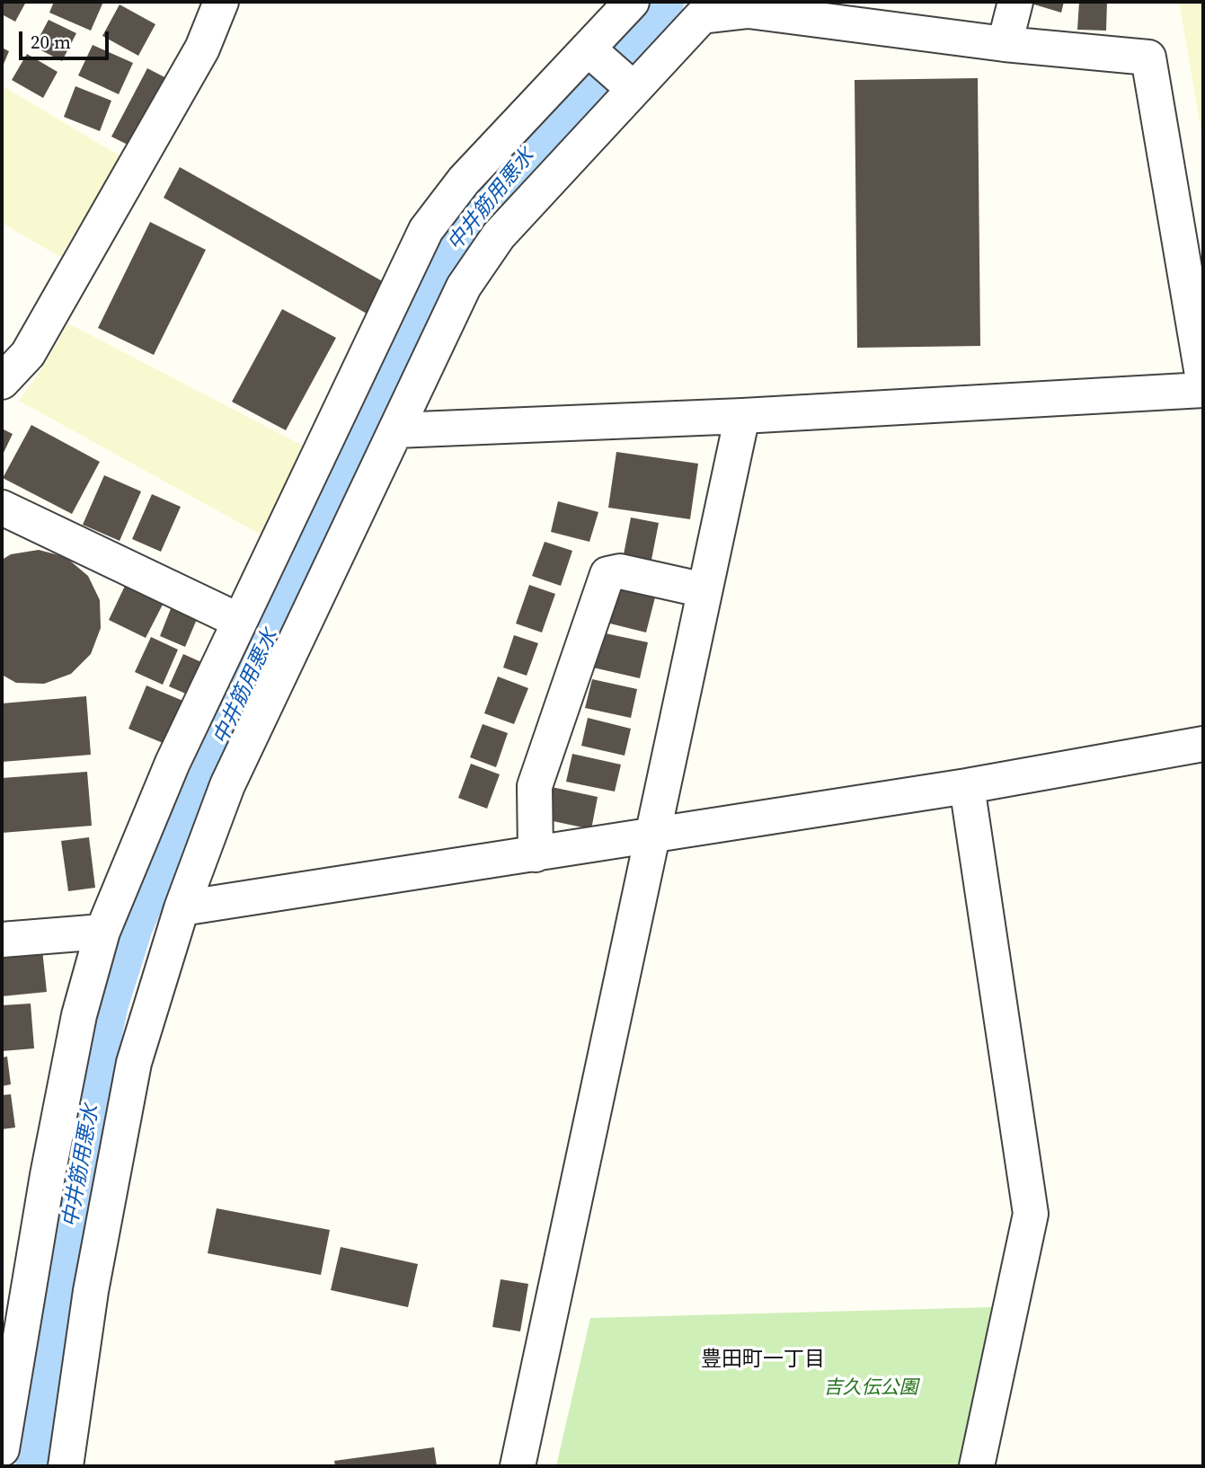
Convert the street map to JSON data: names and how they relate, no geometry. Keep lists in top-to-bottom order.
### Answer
{
  "districts": ["豊田町一丁目"],
  "water": ["中井筋用悪水"],
  "parks": ["吉久伝公園"],
  "scale_bar": "20 m"
}
